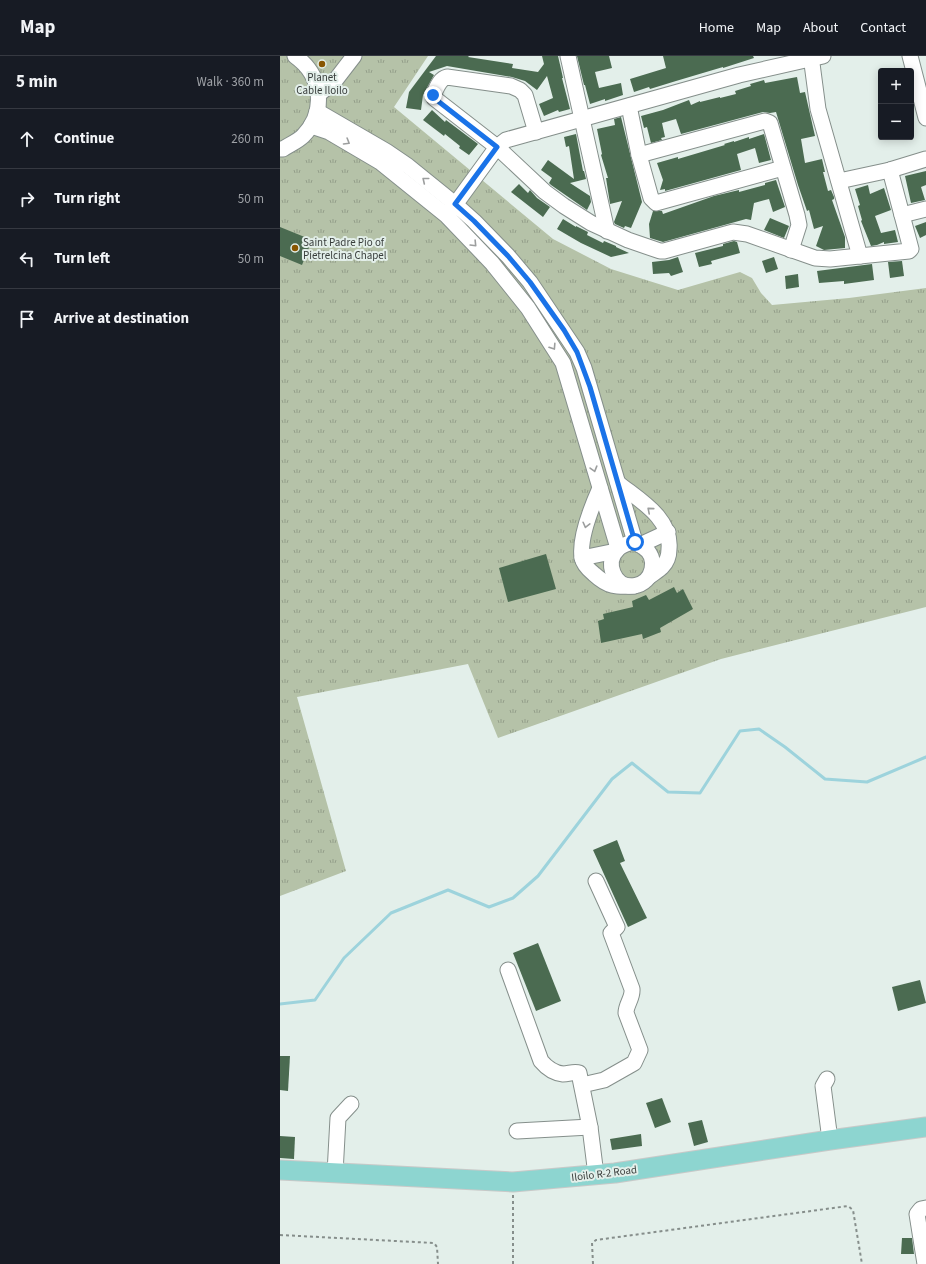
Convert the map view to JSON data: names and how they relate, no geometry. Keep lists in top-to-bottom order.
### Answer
{
  "streets": {
    "main road": ["Iloilo R-2 Road"]
  },
  "places": ["Planet Cable Iloilo", "Saint Padre Pio of Pietrelcina Chapel"],
  "page": {
    "header": "Map",
    "nav": [
      "Home",
      "Map",
      "About",
      "Contact"
    ],
    "heading": ["5 min", "Walk · 360 m"],
    "map_buttons": ["+", "−"],
    "list": [
      ["Continue", "260 m"],
      ["Turn right", "50 m"],
      ["Turn left", "50 m"],
      "Arrive at destination"
    ]
  }
}
